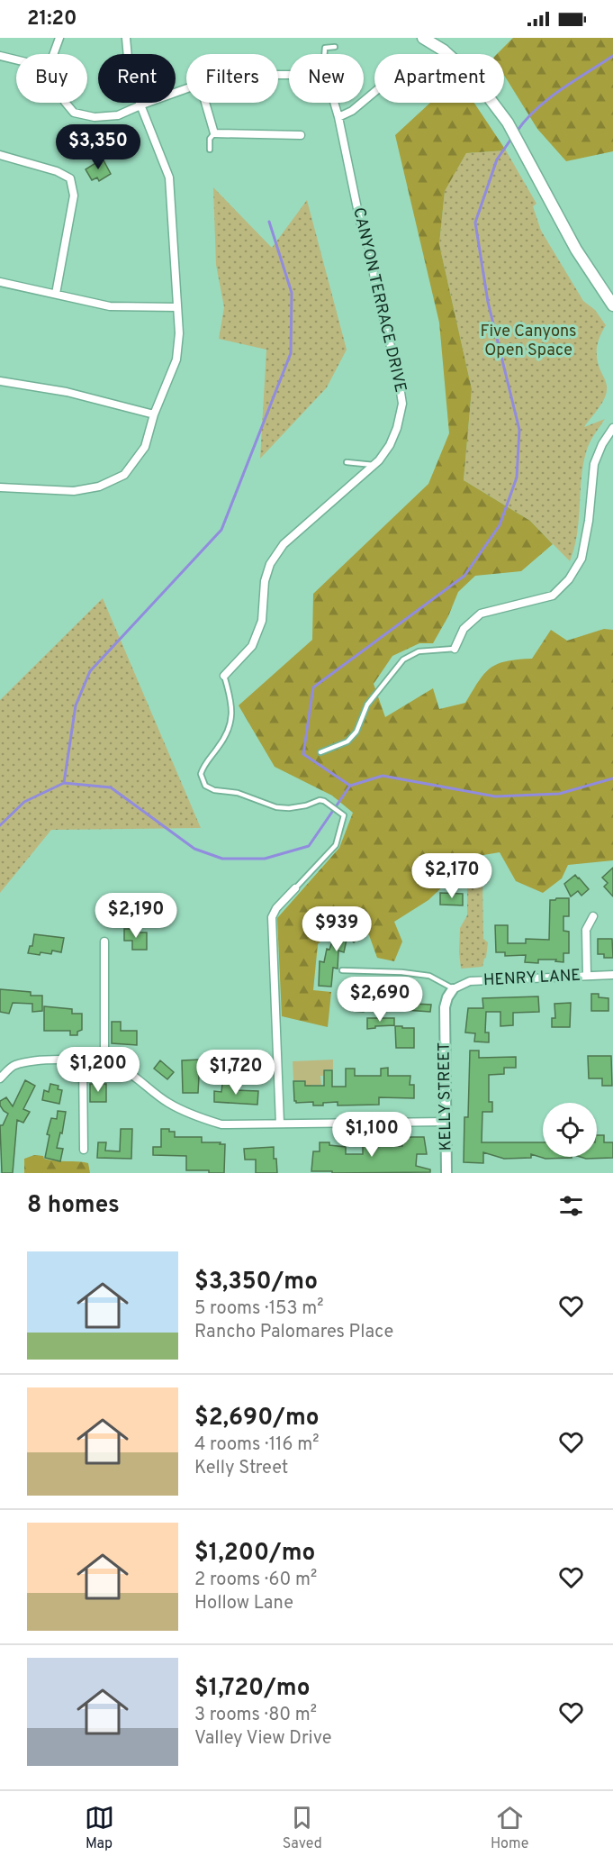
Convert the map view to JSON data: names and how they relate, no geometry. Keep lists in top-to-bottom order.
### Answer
{
  "streets": {
    "street": ["CANYON TERRACE DRIVE", "HENRY LANE", "KELLY STREET"]
  },
  "crossings": [
    ["HENRY LANE", "KELLY STREET"]
  ],
  "parks": ["Five Canyons Open Space"],
  "page": {
    "status": "21:20",
    "chip": [
      "Buy",
      "Rent",
      "Filters",
      "New",
      "Apartment"
    ],
    "price": [
      "$3,350",
      "$2,170",
      "$2,190",
      "$939",
      "$2,690",
      "$1,200",
      "$1,720",
      "$1,100"
    ],
    "heading": "8 homes",
    "list": [
      {
        "name": "$3,350/mo",
        "note": "5 rooms · 153 m² · Rancho Palomares Place"
      },
      {
        "name": "$2,690/mo",
        "note": "4 rooms · 116 m² · Kelly Street"
      },
      {
        "name": "$1,200/mo",
        "note": "2 rooms · 60 m² · Hollow Lane"
      },
      {
        "name": "$1,720/mo",
        "note": "3 rooms · 80 m² · Valley View Drive"
      }
    ],
    "tabs": ["Map", "Saved", "Home"]
  }
}
